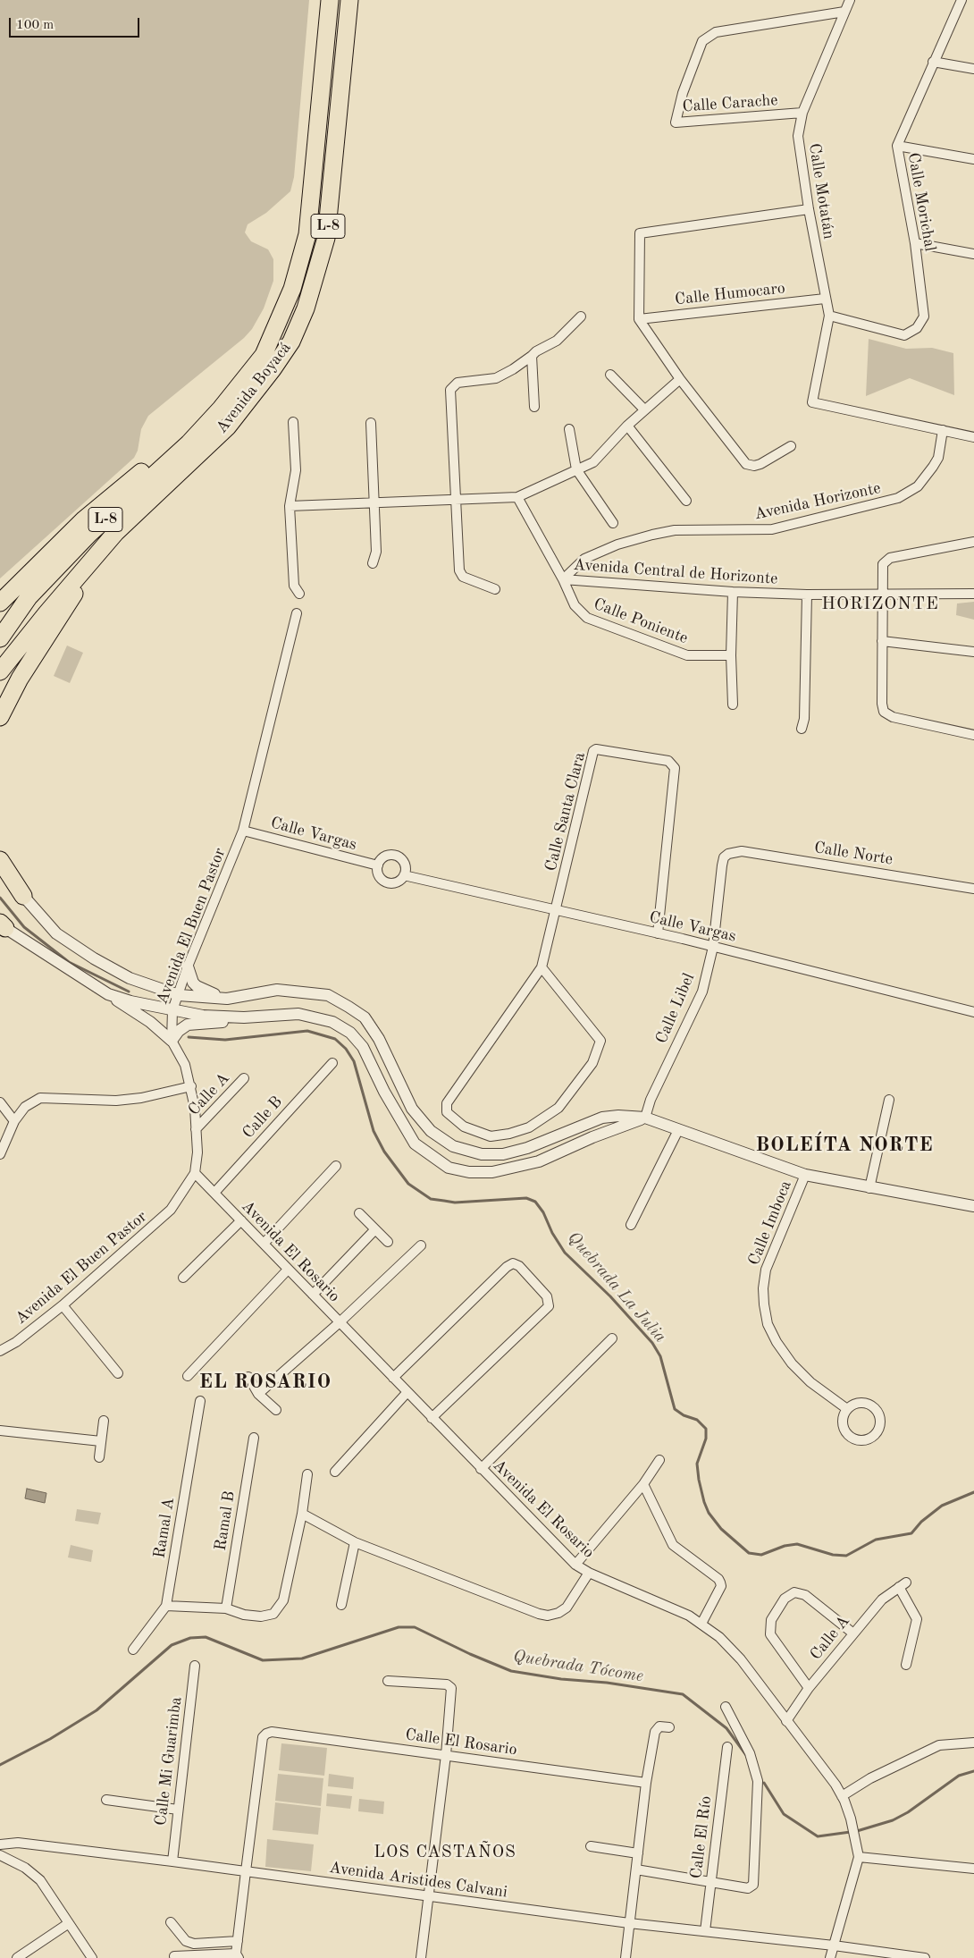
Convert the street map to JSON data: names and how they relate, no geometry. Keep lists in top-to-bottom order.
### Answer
{
  "streets": {
    "highway": ["L-8", "Avenida Boyacá"],
    "street": [
      "Calle Carache",
      "Calle Motatán",
      "Calle Morichal",
      "Calle Humocaro",
      "Avenida Horizonte",
      "Avenida Central de Horizonte",
      "Calle Poniente",
      "Calle Santa Clara",
      "Calle Vargas",
      "Calle Norte",
      "Avenida El Buen Pastor",
      "Calle Libel",
      "Calle A",
      "Calle B",
      "Calle Imboca",
      "Avenida El Rosario",
      "Ramal B",
      "Ramal A",
      "Calle El Rosario",
      "Calle Mi Guarimba",
      "Calle El Río",
      "Avenida Aristides Calvani"
    ]
  },
  "crossings": [
    ["Calle Carache", "Calle Motatán"],
    ["Calle Motatán", "Calle Morichal"],
    ["Calle Motatán", "Calle Humocaro"],
    ["Avenida Horizonte", "Avenida Central de Horizonte"],
    ["Avenida Horizonte", "Calle Poniente"],
    ["Avenida Central de Horizonte", "Calle Poniente"],
    ["Calle Santa Clara", "Calle Vargas"],
    ["Calle Vargas", "Avenida El Buen Pastor"],
    ["Calle Vargas", "Calle Libel"],
    ["Calle Norte", "Calle Libel"],
    ["Avenida El Buen Pastor", "Calle A"],
    ["Avenida El Buen Pastor", "Avenida El Rosario"],
    ["Calle A", "Avenida El Rosario"],
    ["Calle B", "Avenida El Rosario"],
    ["Avenida El Rosario", "Avenida Aristides Calvani"],
    ["Calle El Rosario", "Avenida Aristides Calvani"],
    ["Calle Mi Guarimba", "Avenida Aristides Calvani"],
    ["Calle El Río", "Avenida Aristides Calvani"]
  ],
  "districts": [
    "HORIZONTE",
    "BOLEÍTA NORTE",
    "EL ROSARIO",
    "LOS CASTAÑOS"
  ],
  "water": ["Quebrada La Julia", "Quebrada Tócome"],
  "scale_bar": "100 m"
}
